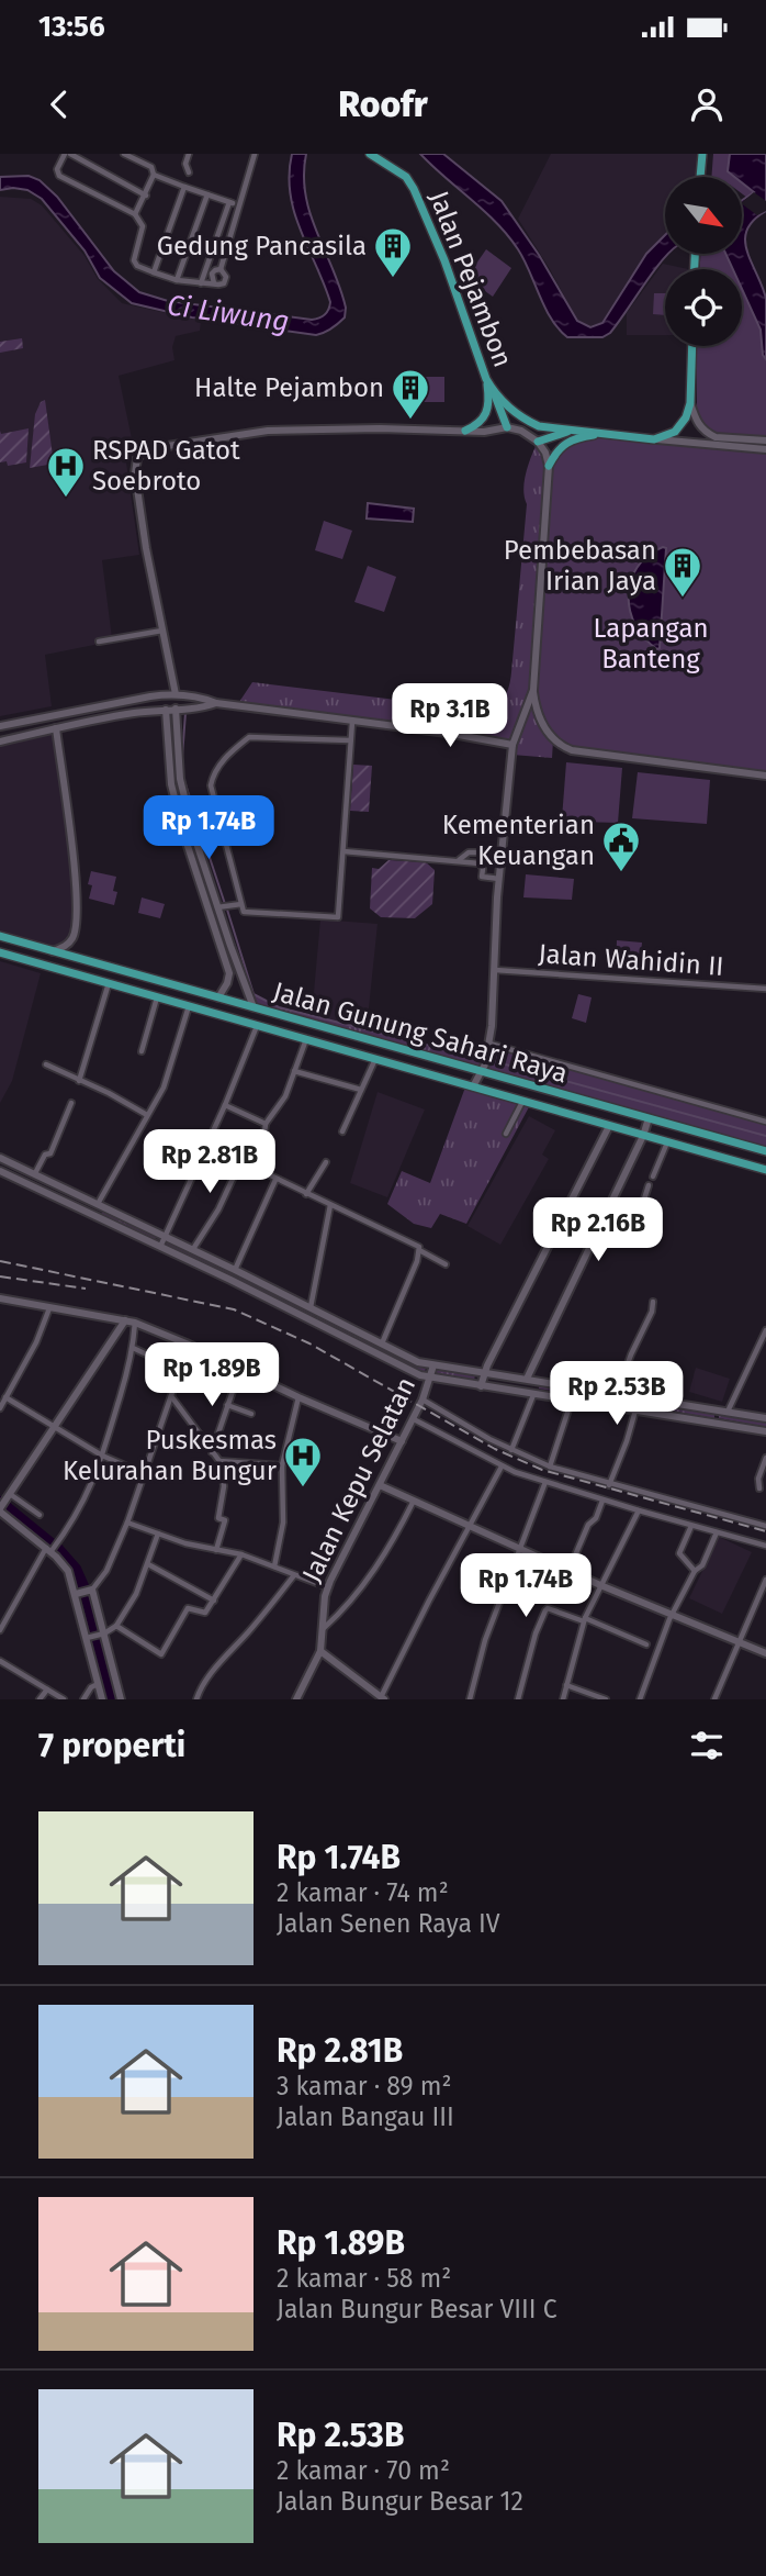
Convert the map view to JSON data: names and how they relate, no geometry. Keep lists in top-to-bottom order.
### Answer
{
  "streets": {
    "main road": ["Jalan Pejambon", "Jalan Gunung Sahari Raya"],
    "street": ["Jalan Wahidin II", "Jalan Kepu Selatan"]
  },
  "water": ["Ci Liwung"],
  "parks": ["Lapangan Banteng"],
  "places": {
    "building": ["Gedung Pancasila", "Halte Pejambon", "Pembebasan Irian Jaya"],
    "hospital": ["RSPAD Gatot Soebroto", "Puskesmas Kelurahan Bungur"],
    "public building": ["Kementerian Keuangan"]
  },
  "north": "bottom right",
  "page": {
    "status": "13:56",
    "header": "Roofr",
    "price": [
      "Rp 3.1B",
      "Rp 1.74B",
      "Rp 2.81B",
      "Rp 2.16B",
      "Rp 1.89B",
      "Rp 2.53B",
      "Rp 1.74B"
    ],
    "heading": "7 properti",
    "list": [
      {
        "name": "Rp 1.74B",
        "note": "2 kamar · 74 m² · Jalan Senen Raya IV"
      },
      {
        "name": "Rp 2.81B",
        "note": "3 kamar · 89 m² · Jalan Bangau III"
      },
      {
        "name": "Rp 1.89B",
        "note": "2 kamar · 58 m² · Jalan Bungur Besar VIII C"
      },
      {
        "name": "Rp 2.53B",
        "note": "2 kamar · 70 m² · Jalan Bungur Besar 12"
      }
    ]
  }
}
